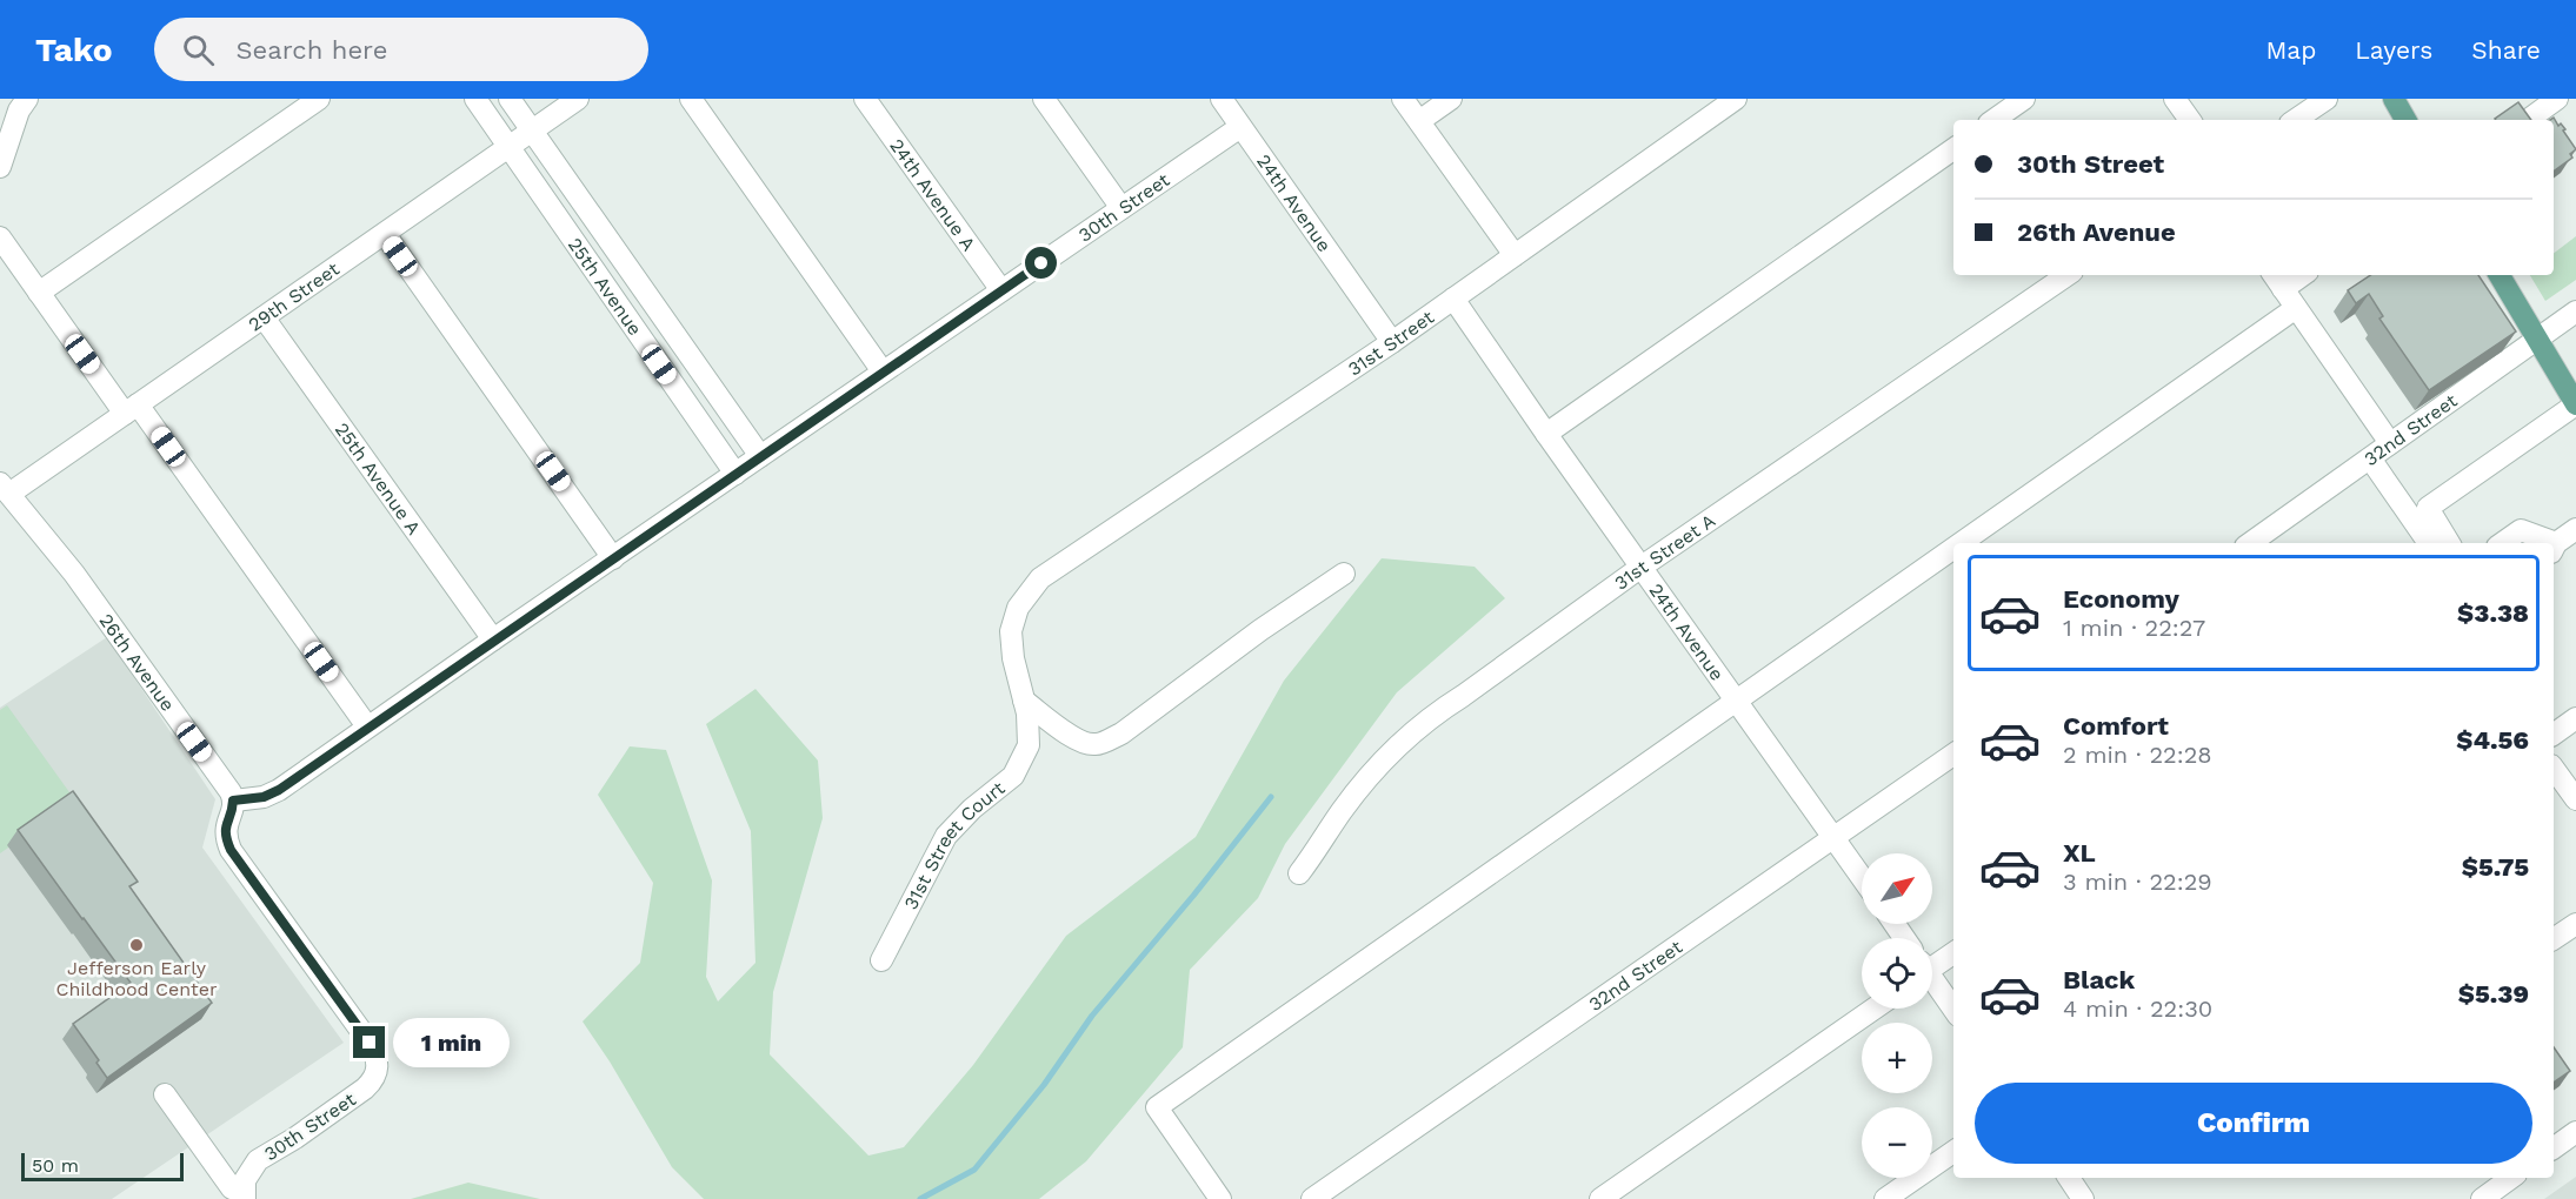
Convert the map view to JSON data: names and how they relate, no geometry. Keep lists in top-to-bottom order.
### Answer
{
  "streets": {
    "street": [
      "24th Avenue A",
      "24th Avenue",
      "30th Street",
      "25th Avenue",
      "29th Street",
      "31st Street",
      "32nd Street",
      "25th Avenue A",
      "31st Street A",
      "26th Avenue",
      "31st Street Court"
    ]
  },
  "crossings": [
    ["24th Avenue A", "30th Street"],
    ["24th Avenue", "30th Street"],
    ["24th Avenue", "31st Street"],
    ["24th Avenue", "32nd Street"],
    ["24th Avenue", "31st Street A"],
    ["30th Street", "25th Avenue"],
    ["30th Street", "25th Avenue A"],
    ["30th Street", "26th Avenue"],
    ["25th Avenue", "29th Street"],
    ["29th Street", "25th Avenue A"],
    ["29th Street", "26th Avenue"],
    ["31st Street", "31st Street Court"]
  ],
  "places": ["Jefferson Early Childhood Center"],
  "scale_bar": "50 m",
  "north": "top right",
  "page": {
    "header": "Tako",
    "search": "Search here",
    "nav": ["Map", "Layers", "Share"],
    "banner": ["30th Street", "26th Avenue"],
    "list": [
      {
        "name": "Economy",
        "note": "1 min · 22:27",
        "value": "$3.38"
      },
      {
        "name": "Comfort",
        "note": "2 min · 22:28",
        "value": "$4.56"
      },
      {
        "name": "XL",
        "note": "3 min · 22:29",
        "value": "$5.75"
      },
      {
        "name": "Black",
        "note": "4 min · 22:30",
        "value": "$5.39"
      }
    ],
    "map_buttons": ["+", "−"],
    "bubble": "1 min",
    "buttons": "Confirm",
    "scale": "50 m"
  }
}
